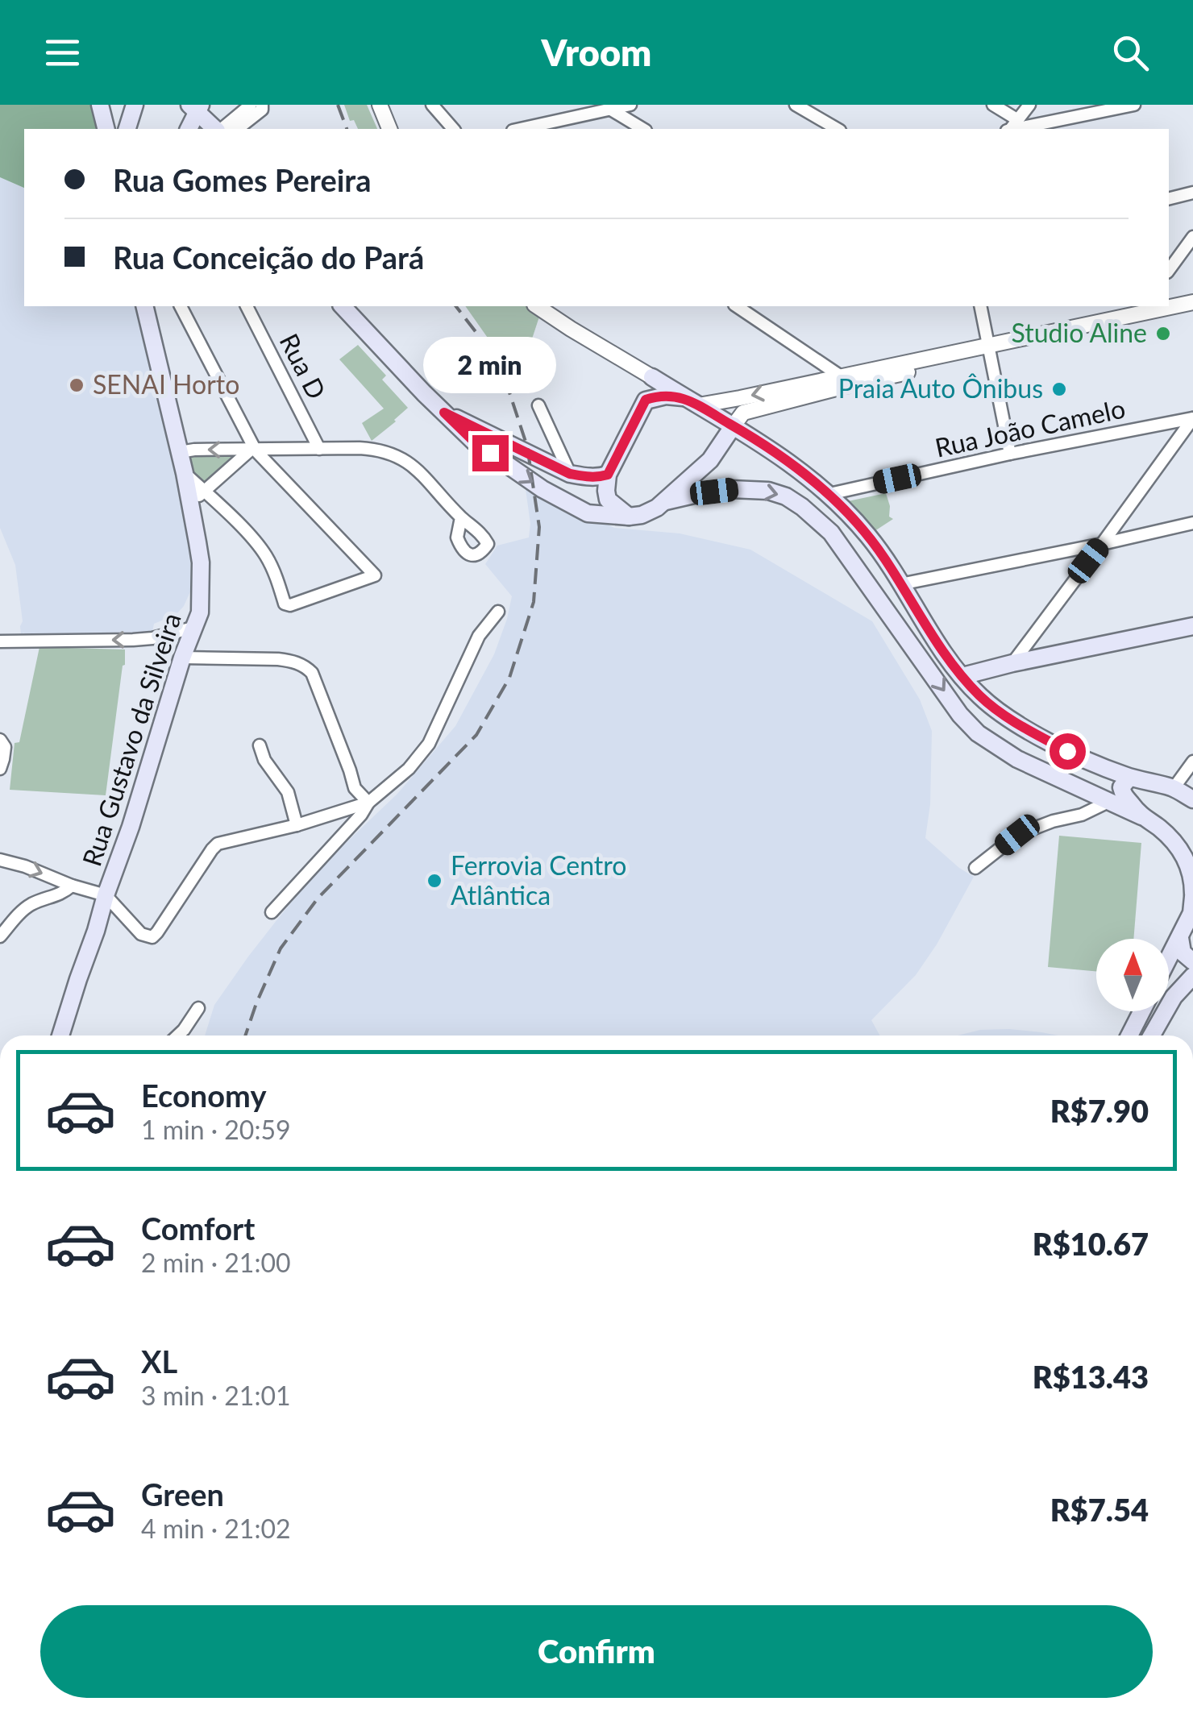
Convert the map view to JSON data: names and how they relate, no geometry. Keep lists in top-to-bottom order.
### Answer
{
  "streets": {
    "main road": ["Rua Gustavo da Silveira"],
    "street": ["Rua D", "Rua João Camelo"]
  },
  "places": [
    "Studio Aline",
    "SENAI Horto",
    "Praia Auto Ônibus",
    "Ferrovia Centro Atlântica"
  ],
  "north": "top",
  "page": {
    "header": "Vroom",
    "banner": ["Rua Gomes Pereira", "Rua Conceição do Pará"],
    "bubble": "2 min",
    "list": [
      {
        "name": "Economy",
        "note": "1 min · 20:59",
        "value": "R$7.90"
      },
      {
        "name": "Comfort",
        "note": "2 min · 21:00",
        "value": "R$10.67"
      },
      {
        "name": "XL",
        "note": "3 min · 21:01",
        "value": "R$13.43"
      },
      {
        "name": "Green",
        "note": "4 min · 21:02",
        "value": "R$7.54"
      }
    ],
    "buttons": "Confirm"
  }
}
